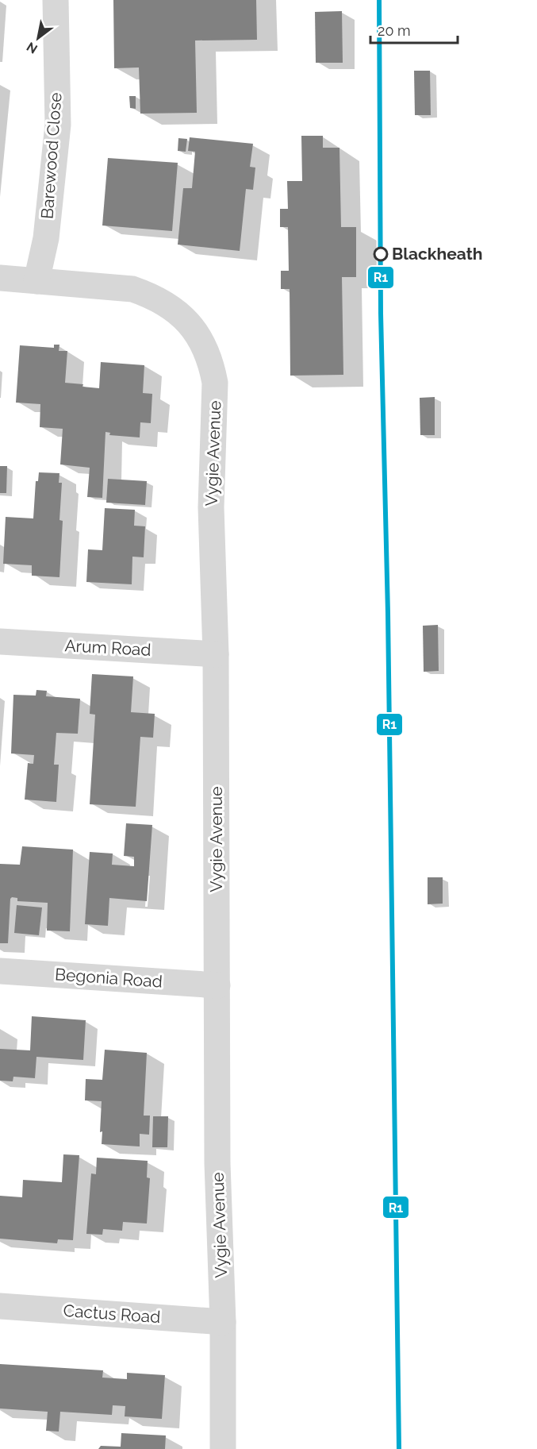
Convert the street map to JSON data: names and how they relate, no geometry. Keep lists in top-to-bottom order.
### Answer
{
  "streets": {
    "street": [
      "Barewood Close",
      "Vygie Avenue",
      "Arum Road",
      "Begonia Road",
      "Cactus Road"
    ]
  },
  "crossings": [
    ["Barewood Close", "Vygie Avenue"],
    ["Vygie Avenue", "Arum Road"],
    ["Vygie Avenue", "Begonia Road"],
    ["Vygie Avenue", "Cactus Road"]
  ],
  "places": ["Blackheath"],
  "lines": ["transit line R1"],
  "scale_bar": "20 m",
  "north": "bottom left"
}
